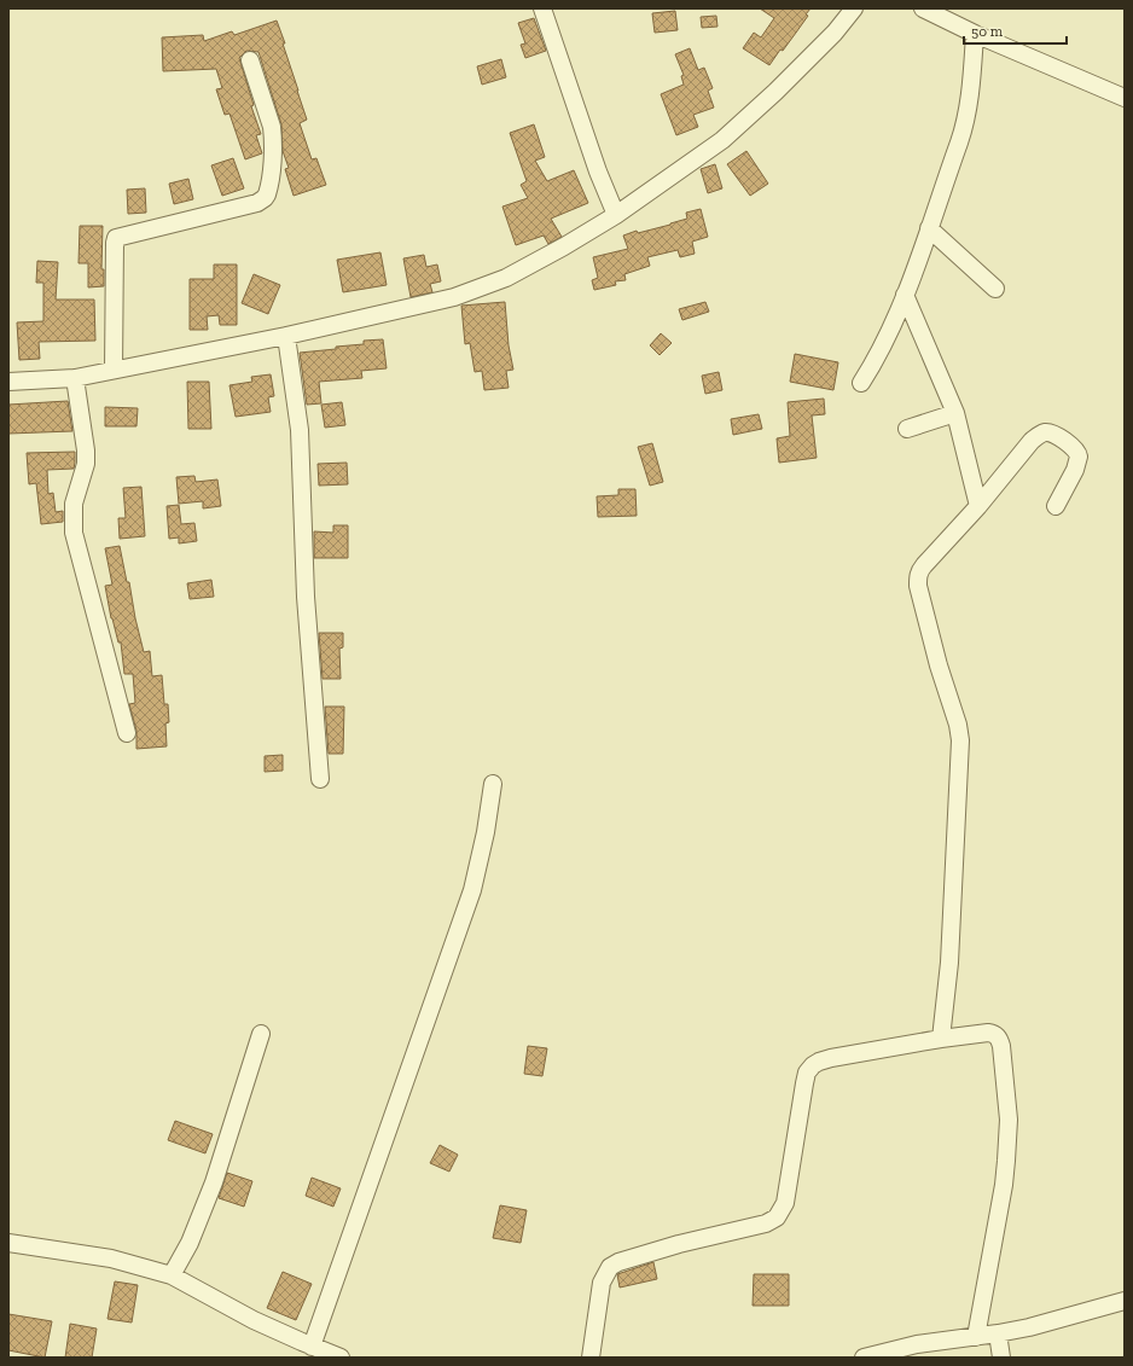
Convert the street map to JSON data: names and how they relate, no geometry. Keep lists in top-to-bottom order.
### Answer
{
  "scale_bar": "50 m"
}
